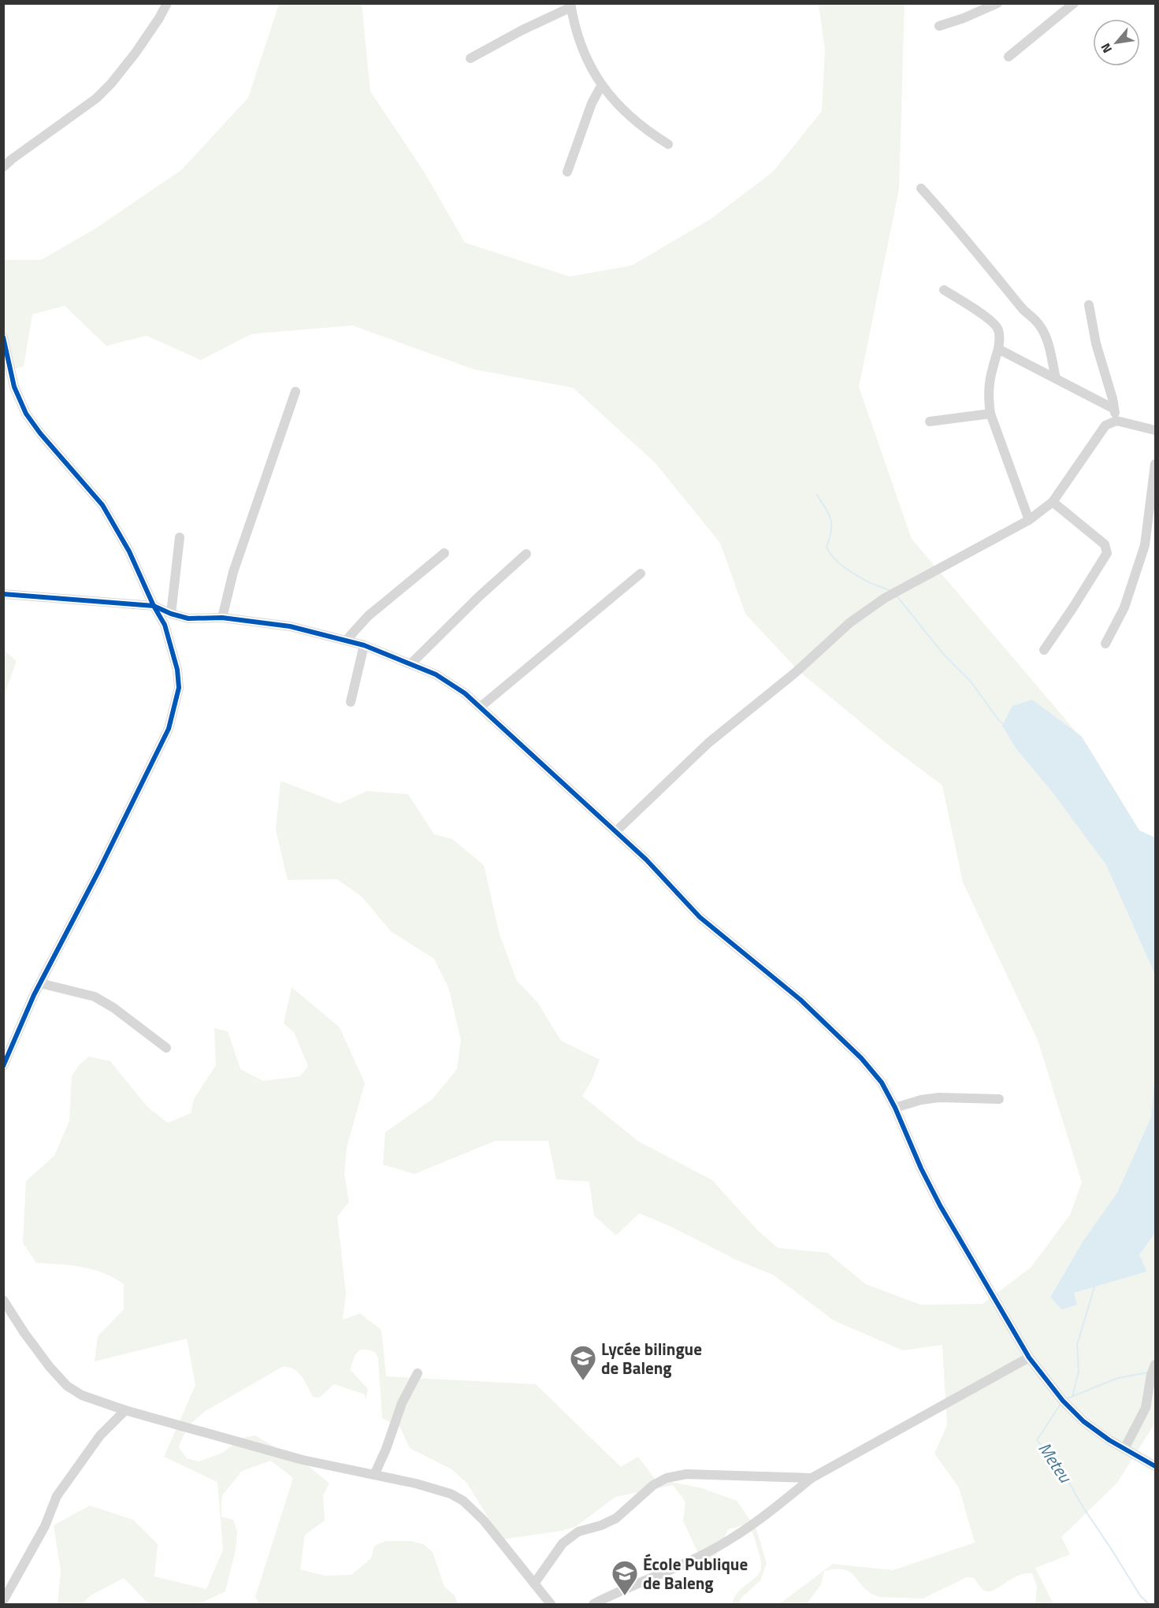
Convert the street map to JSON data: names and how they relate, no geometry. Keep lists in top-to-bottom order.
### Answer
{
  "water": ["Meteu"],
  "places": {
    "school or university": ["Lycée bilingue de Baleng", "École Publique de Baleng"]
  },
  "north": "bottom left"
}
